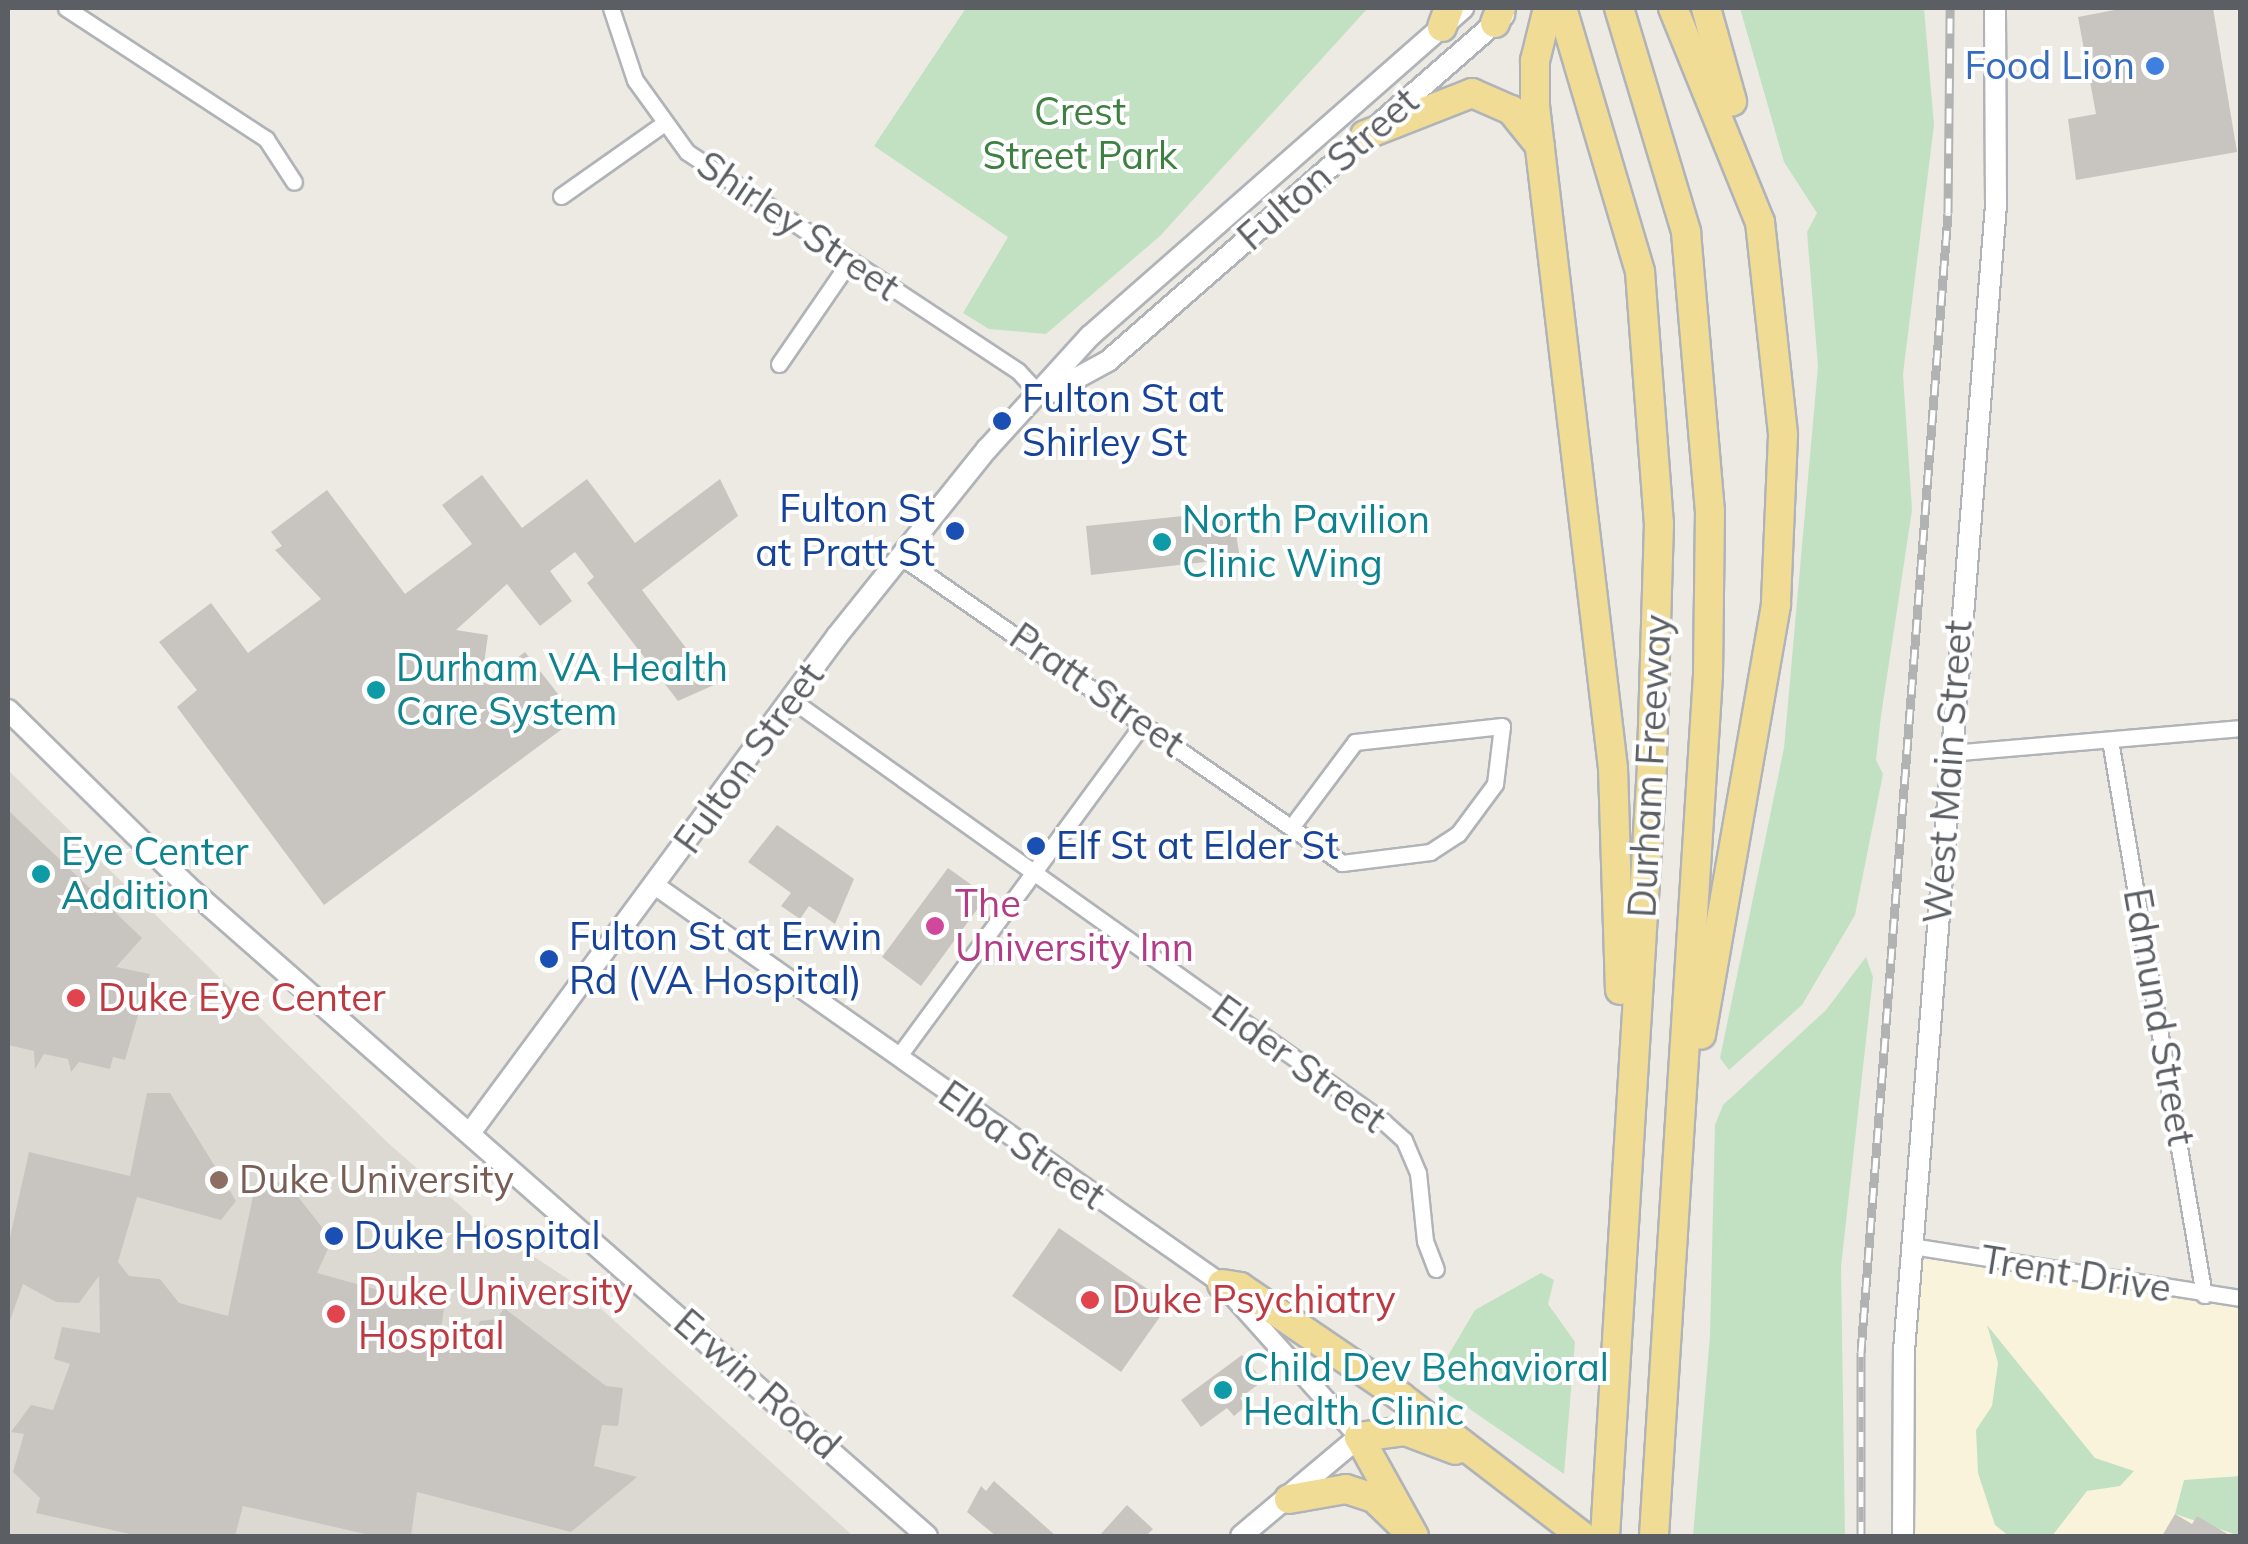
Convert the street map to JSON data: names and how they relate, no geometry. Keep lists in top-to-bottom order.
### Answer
{
  "streets": {
    "highway": ["Durham Freeway"],
    "main road": ["Fulton Street", "West Main Street", "Erwin Road"],
    "street": [
      "Shirley Street",
      "Pratt Street",
      "Edmund Street",
      "Elder Street",
      "Elba Street",
      "Trent Drive"
    ]
  },
  "crossings": [
    ["Fulton Street", "Shirley Street"],
    ["Fulton Street", "Pratt Street"],
    ["Fulton Street", "Elder Street"],
    ["Fulton Street", "Elba Street"],
    ["Fulton Street", "Erwin Road"],
    ["West Main Street", "Trent Drive"],
    ["Edmund Street", "Trent Drive"]
  ],
  "parks": ["Crest Street Park"],
  "places": [
    "Food Lion",
    "Fulton St at Shirley St",
    "Fulton St at Pratt St",
    "North Pavilion Clinic Wing",
    "Durham VA Health Care System",
    "Elf St at Elder St",
    "Eye Center Addition",
    "The University Inn",
    "Fulton St at Erwin Rd (VA Hospital)",
    "Duke Eye Center",
    "Duke University",
    "Duke Hospital",
    "Duke Psychiatry",
    "Duke University Hospital",
    "Child Dev Behavioral Health Clinic"
  ]
}
